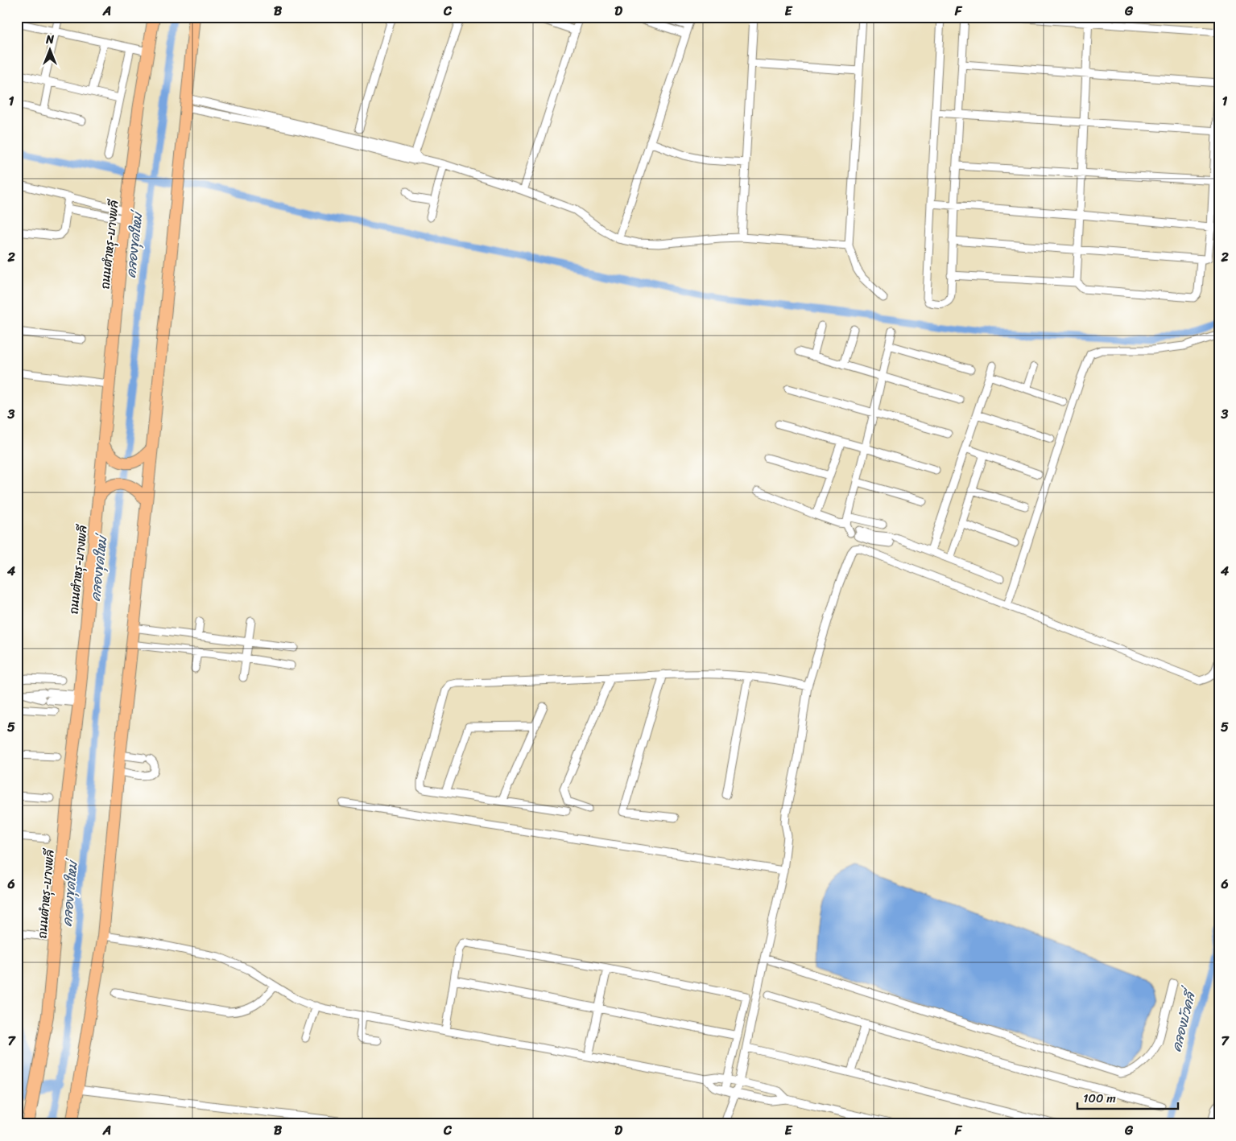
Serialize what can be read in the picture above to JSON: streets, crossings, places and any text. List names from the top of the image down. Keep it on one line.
{"streets":{"main road":["ถนนตำหรุ-บางพลี"]},"water":["คลองขุดใหม่","คลองบัวคลี่"],"scale_bar":"100 m","north":"top","grid":{"columns":["A","B","C","D","E","F","G"],"rows":["1","2","3","4","5","6","7"]}}
